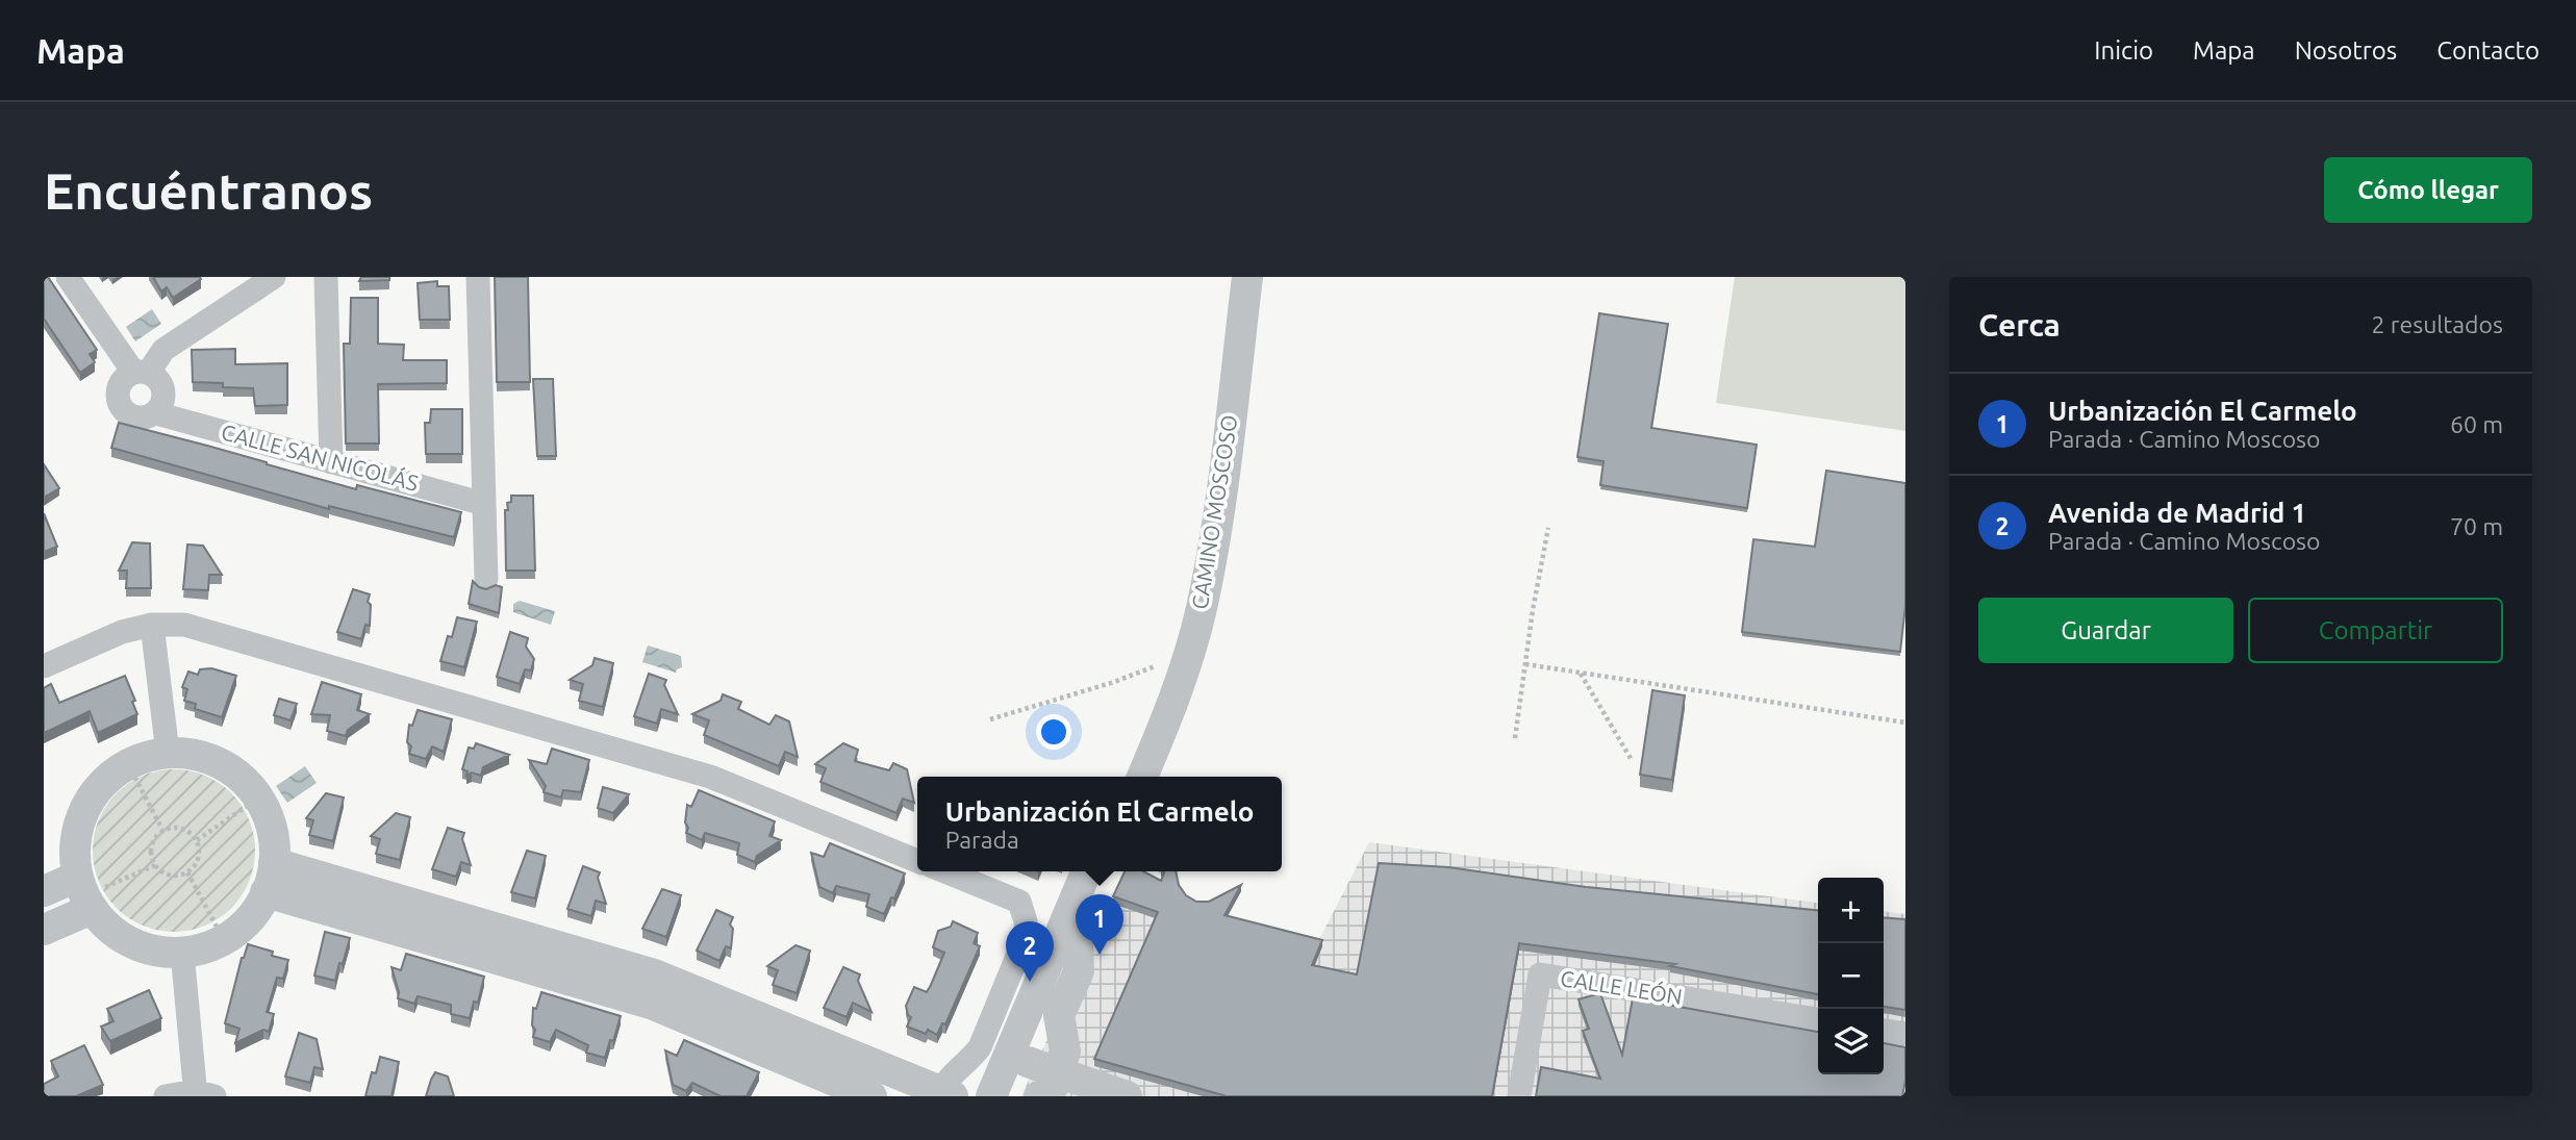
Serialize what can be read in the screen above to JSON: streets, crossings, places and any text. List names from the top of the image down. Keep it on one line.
{"streets":{"street":["CALLE SAN NICOLÁS","CAMINO MOSCOSO","CALLE LEÓN"]},"page":{"header":"Mapa","nav":["Inicio","Mapa","Nosotros","Contacto"],"buttons":["Cómo llegar",["Guardar","Compartir"]],"title":"Encuéntranos","heading":["Cerca","2 resultados"],"list":[{"mark":"1","name":"Urbanización El Carmelo","note":"Parada · Camino Moscoso","value":"60 m"},{"mark":"2","name":"Avenida de Madrid 1","note":"Parada · Camino Moscoso","value":"70 m"}],"popup":["Urbanización El Carmelo","Parada"],"map_buttons":["+","−"],"pins":["1","2"]}}
